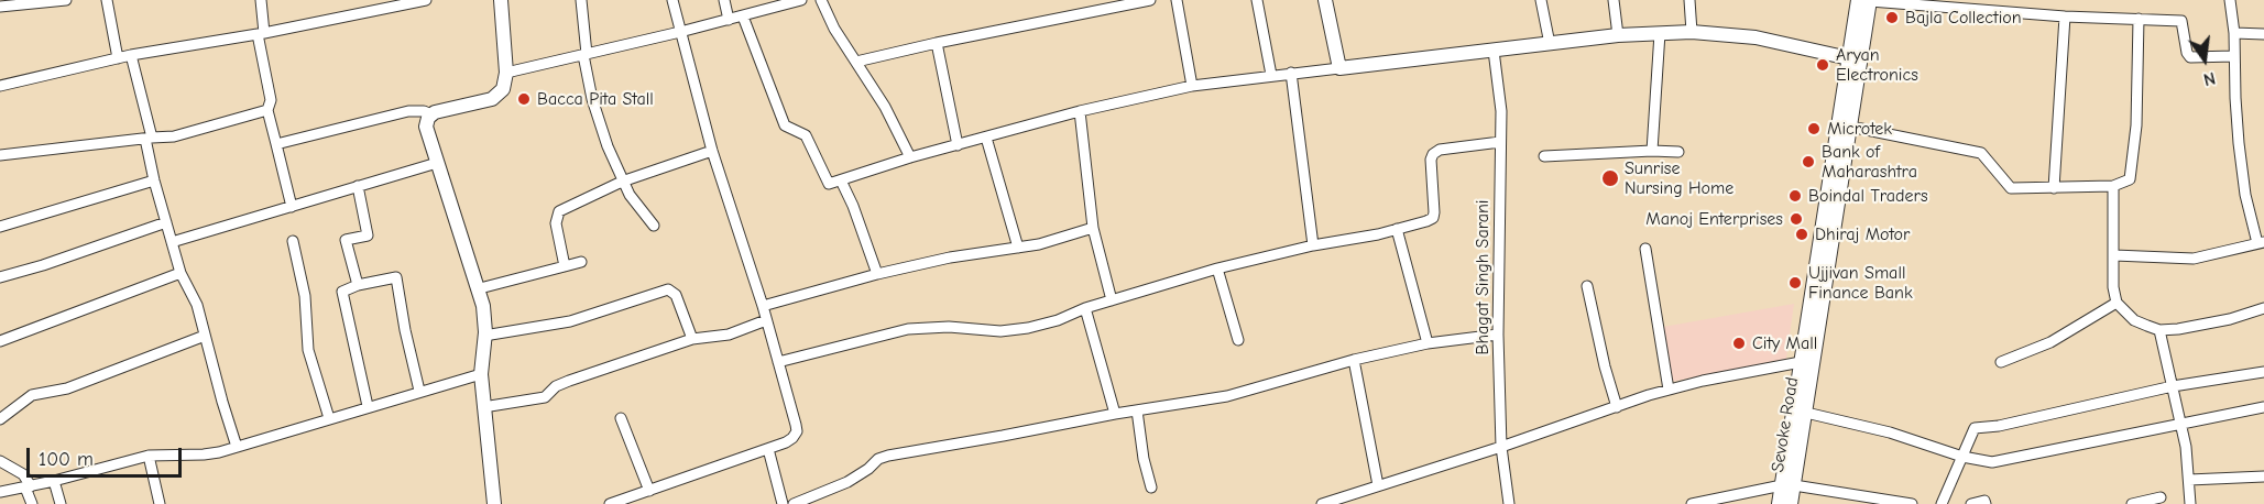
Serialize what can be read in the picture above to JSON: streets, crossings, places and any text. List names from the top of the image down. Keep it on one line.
{"streets":{"street":["Bhagat Singh Sarani","Sevoke Road"]},"places":["Bajla Collection","Aryan Electronics","Bacca Pita Stall","Microtek","Bank of Maharashtra","Sunrise Nursing Home","Boindal Traders","Manoj Enterprises","Dhiraj Motor","Ujjivan Small Finance Bank","City Mall"],"scale_bar":"100 m","north":"bottom"}
